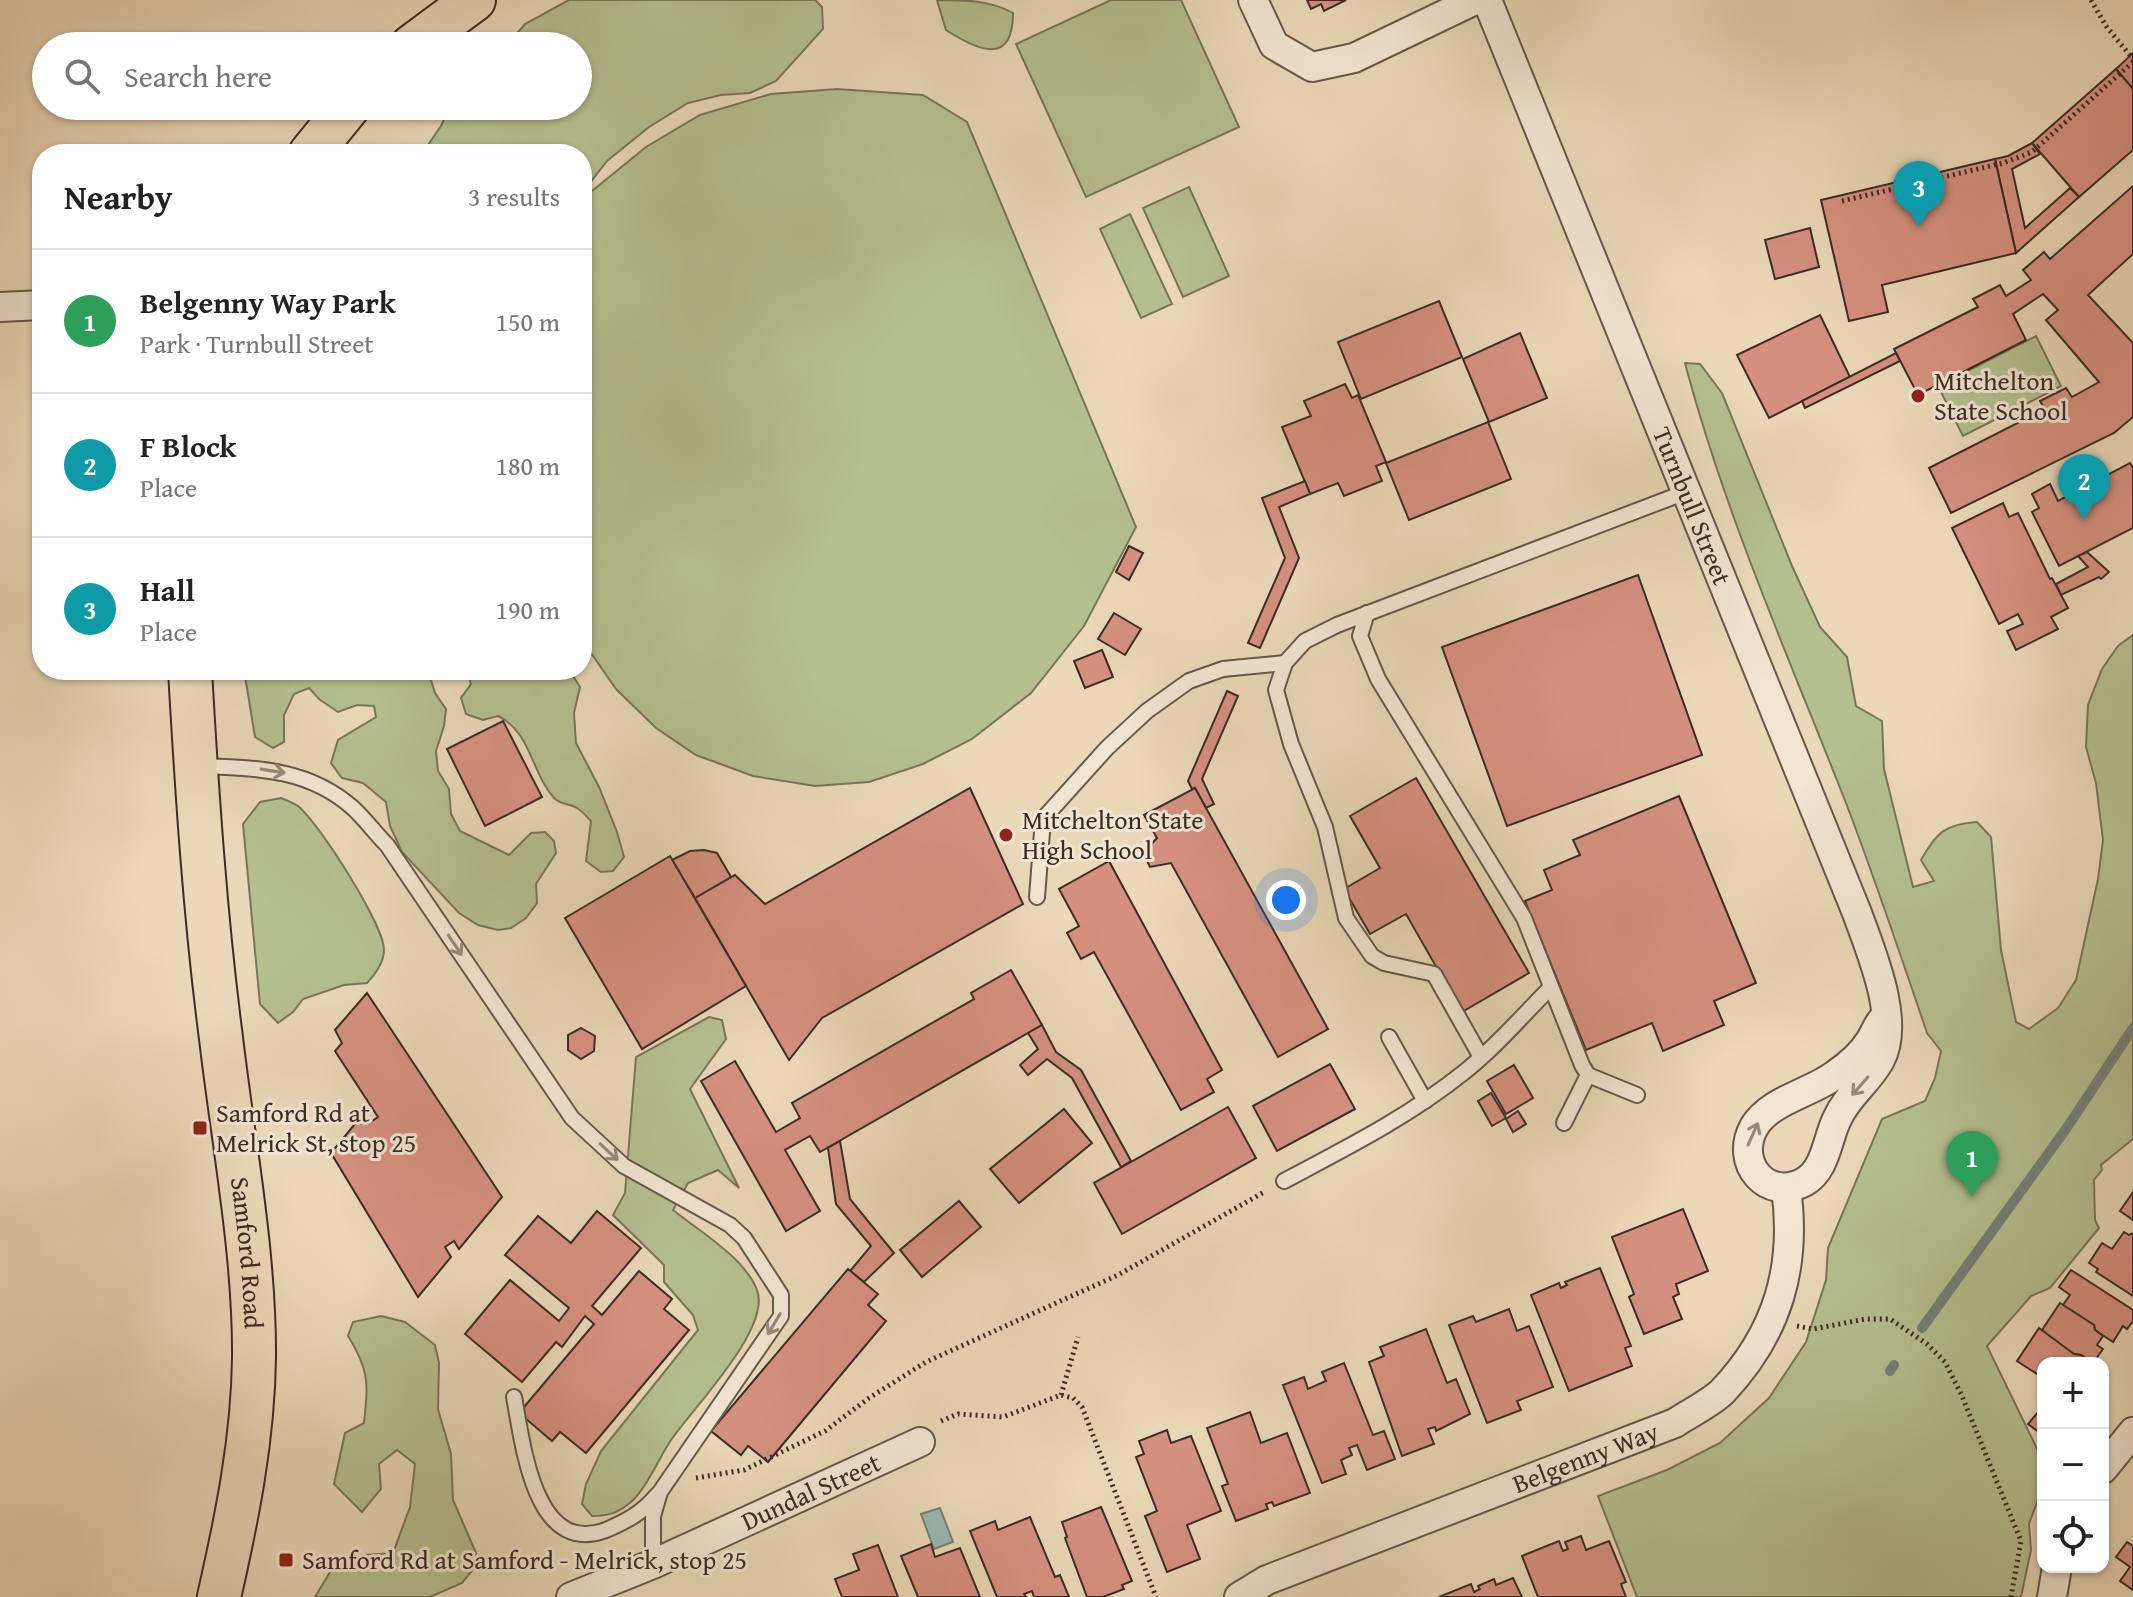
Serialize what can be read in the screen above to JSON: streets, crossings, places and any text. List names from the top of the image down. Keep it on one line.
{"streets":{"main road":["Samford Road"],"street":["Turnbull Street","Belgenny Way","Dundal Street"]},"crossings":[["Turnbull Street","Belgenny Way"]],"places":{"other":["Mitchelton State School","Mitchelton State High School"],"transit":["Samford Rd at Melrick St, stop 25","Samford Rd at Samford - Melrick, stop 25"]},"page":{"search":"Search here","heading":["Nearby","3 results"],"pins":["3","2","1"],"list":[{"mark":"1","name":"Belgenny Way Park","note":"Park · Turnbull Street","value":"150 m"},{"mark":"2","name":"F Block","note":"Place","value":"180 m"},{"mark":"3","name":"Hall","note":"Place","value":"190 m"}],"map_buttons":["+","−"]}}
